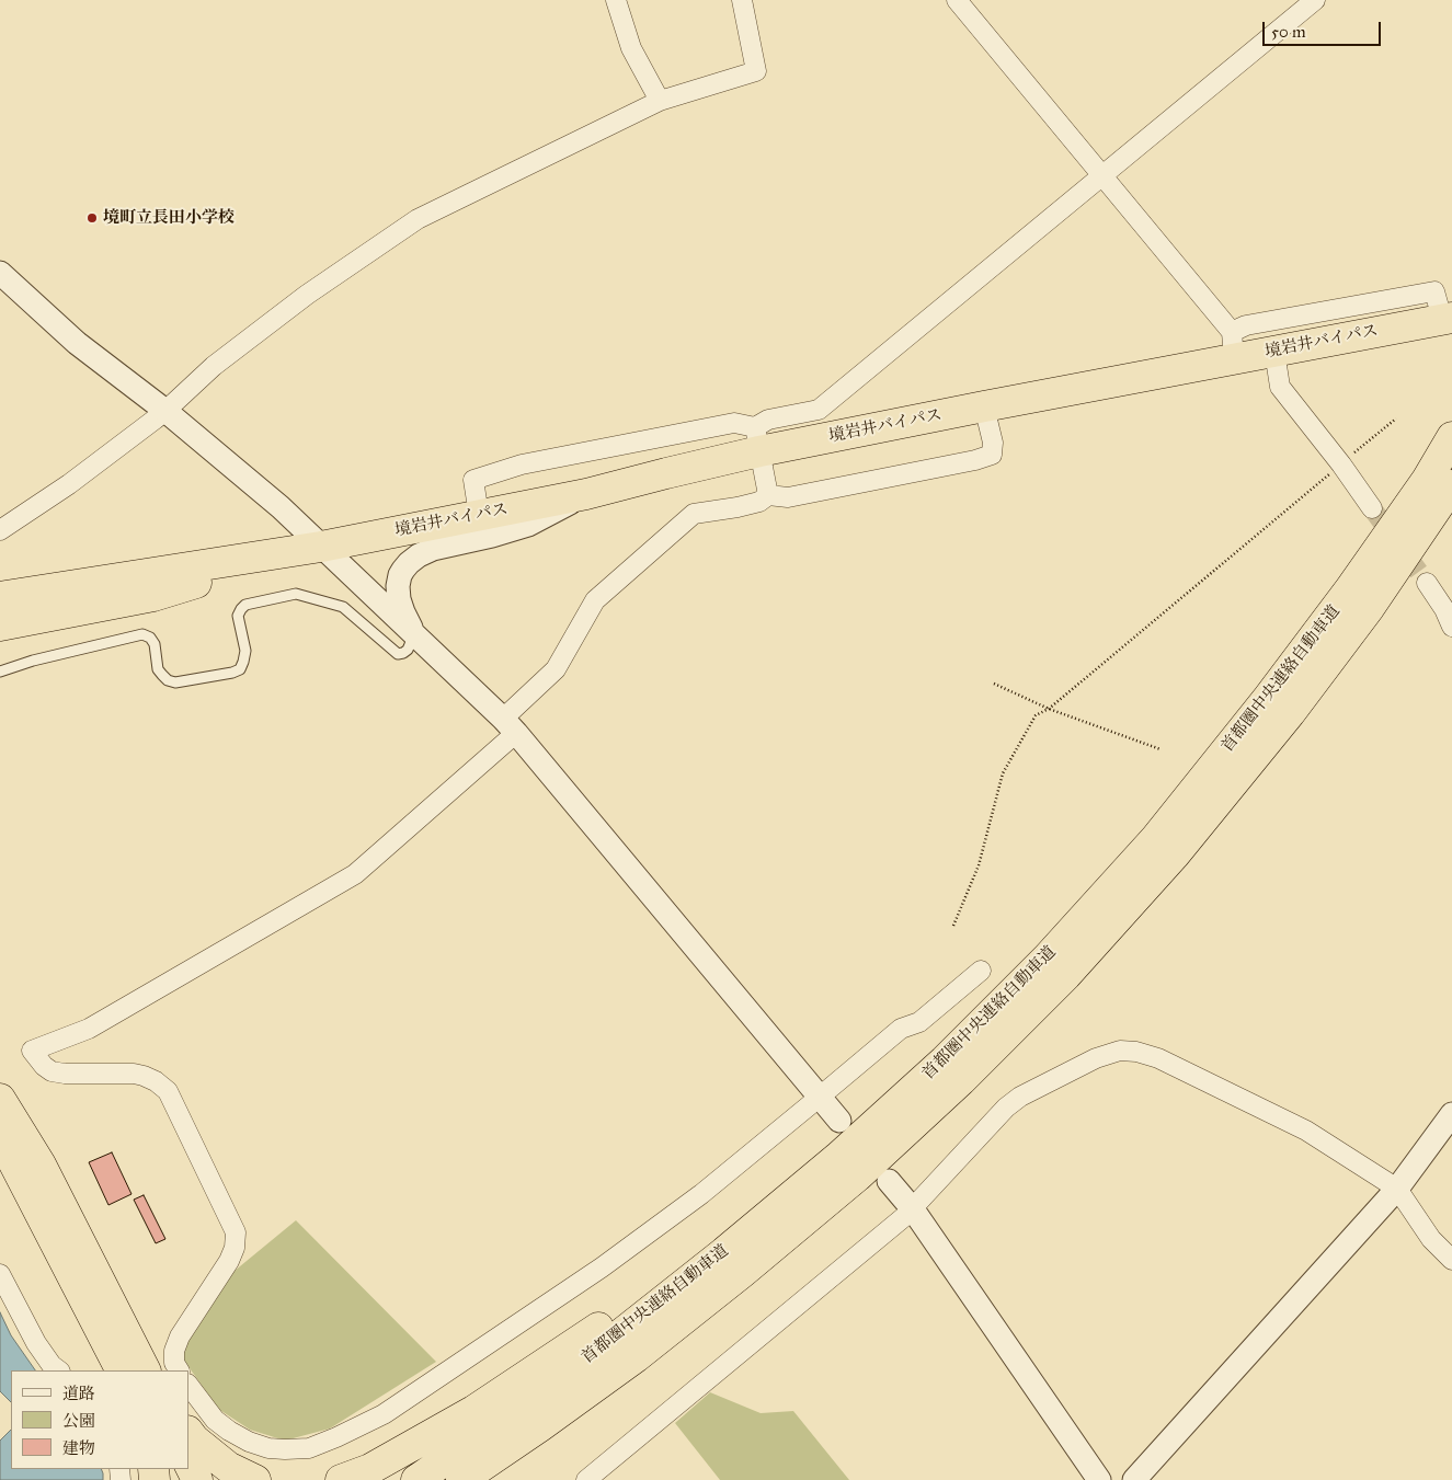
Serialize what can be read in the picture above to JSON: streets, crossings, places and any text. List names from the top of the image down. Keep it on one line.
{"streets":{"highway":["境岩井バイパス","首都圏中央連絡自動車道"]},"places":["境町立長田小学校"],"legend":["道路","公園","建物"],"scale_bar":"50 m"}
